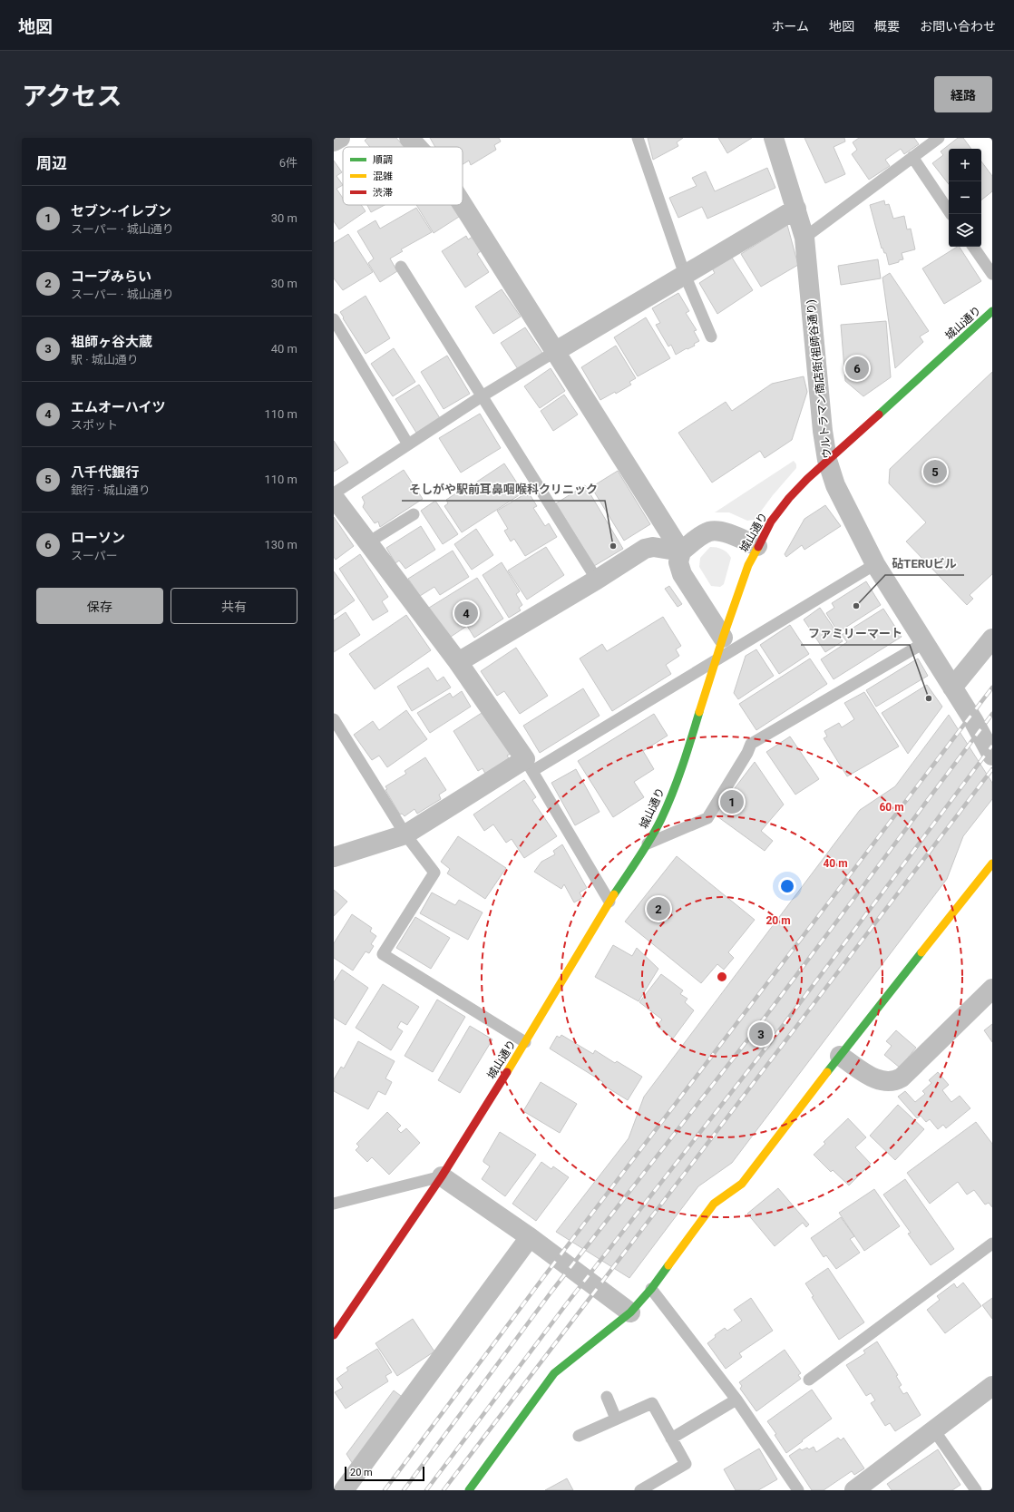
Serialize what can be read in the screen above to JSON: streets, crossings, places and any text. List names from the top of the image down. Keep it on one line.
{"streets":{"street":["城山通り","ウルトラマン商店街(祖師谷通り)"]},"crossings":[["城山通り","ウルトラマン商店街(祖師谷通り)"]],"places":["そしがや駅前耳鼻咽喉科クリニック","砧TERUビル","ファミリーマート"],"legend":["順調","混雑","渋滞"],"scale_bar":"20 m","page":{"header":"地図","nav":["ホーム","地図","概要","お問い合わせ"],"title":"アクセス","buttons":["経路",["保存","共有"]],"heading":["周辺","6件"],"map_buttons":["+","−"],"list":[{"mark":"1","name":"セブン-イレブン","note":"スーパー · 城山通り","value":"30 m"},{"mark":"2","name":"コープみらい","note":"スーパー · 城山通り","value":"30 m"},{"mark":"3","name":"祖師ヶ谷大蔵","note":"駅 · 城山通り","value":"40 m"},{"mark":"4","name":"エムオーハイツ","note":"スポット","value":"110 m"},{"mark":"5","name":"八千代銀行","note":"銀行 · 城山通り","value":"110 m"},{"mark":"6","name":"ローソン","note":"スーパー","value":"130 m"}],"pins":["6","5","4","1","2","3"],"scale":"20 m"},"rings":["60 m","40 m","20 m"]}
